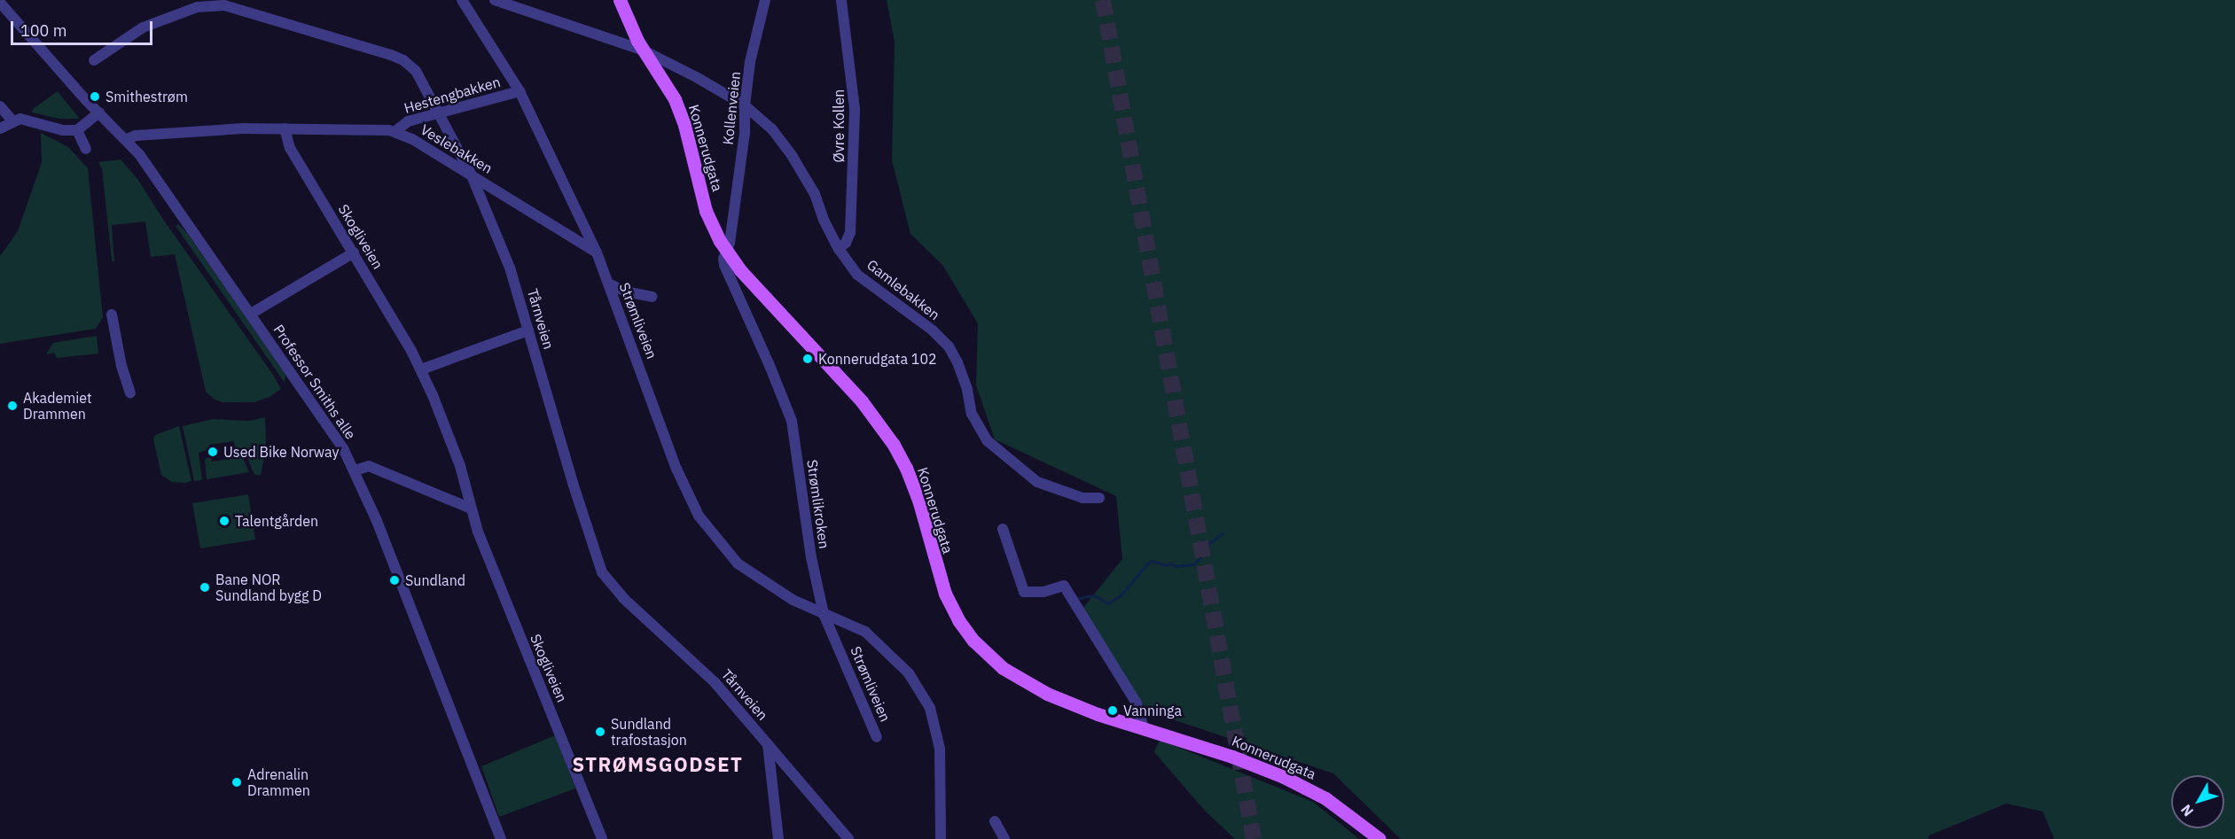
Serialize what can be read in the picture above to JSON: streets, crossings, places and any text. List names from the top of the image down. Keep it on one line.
{"streets":{"main road":["Konnerudgata"],"street":["Hestengbakken","Kollenveien","Øvre Kollen","Veslebakken","Skogliveien","Gamlebakken","Tårnveien","Strømliveien","Professor Smiths alle","Strømlikroken"]},"crossings":[["Hestengbakken","Veslebakken"],["Hestengbakken","Tårnveien"],["Hestengbakken","Strømliveien"],["Kollenveien","Konnerudgata"],["Kollenveien","Gamlebakken"],["Øvre Kollen","Gamlebakken"],["Konnerudgata","Gamlebakken"],["Konnerudgata","Strømlikroken"],["Veslebakken","Skogliveien"],["Veslebakken","Tårnveien"],["Veslebakken","Strømliveien"],["Strømliveien","Strømlikroken"]],"districts":["STRØMSGODSET"],"places":["Smithestrøm","Konnerudgata 102","Akademiet Drammen","Used Bike Norway","Talentgården","Sundland","Bane NOR Sundland bygg D","Vanninga","Sundland trafostasjon","Adrenalin Drammen"],"scale_bar":"100 m","north":"bottom left"}
